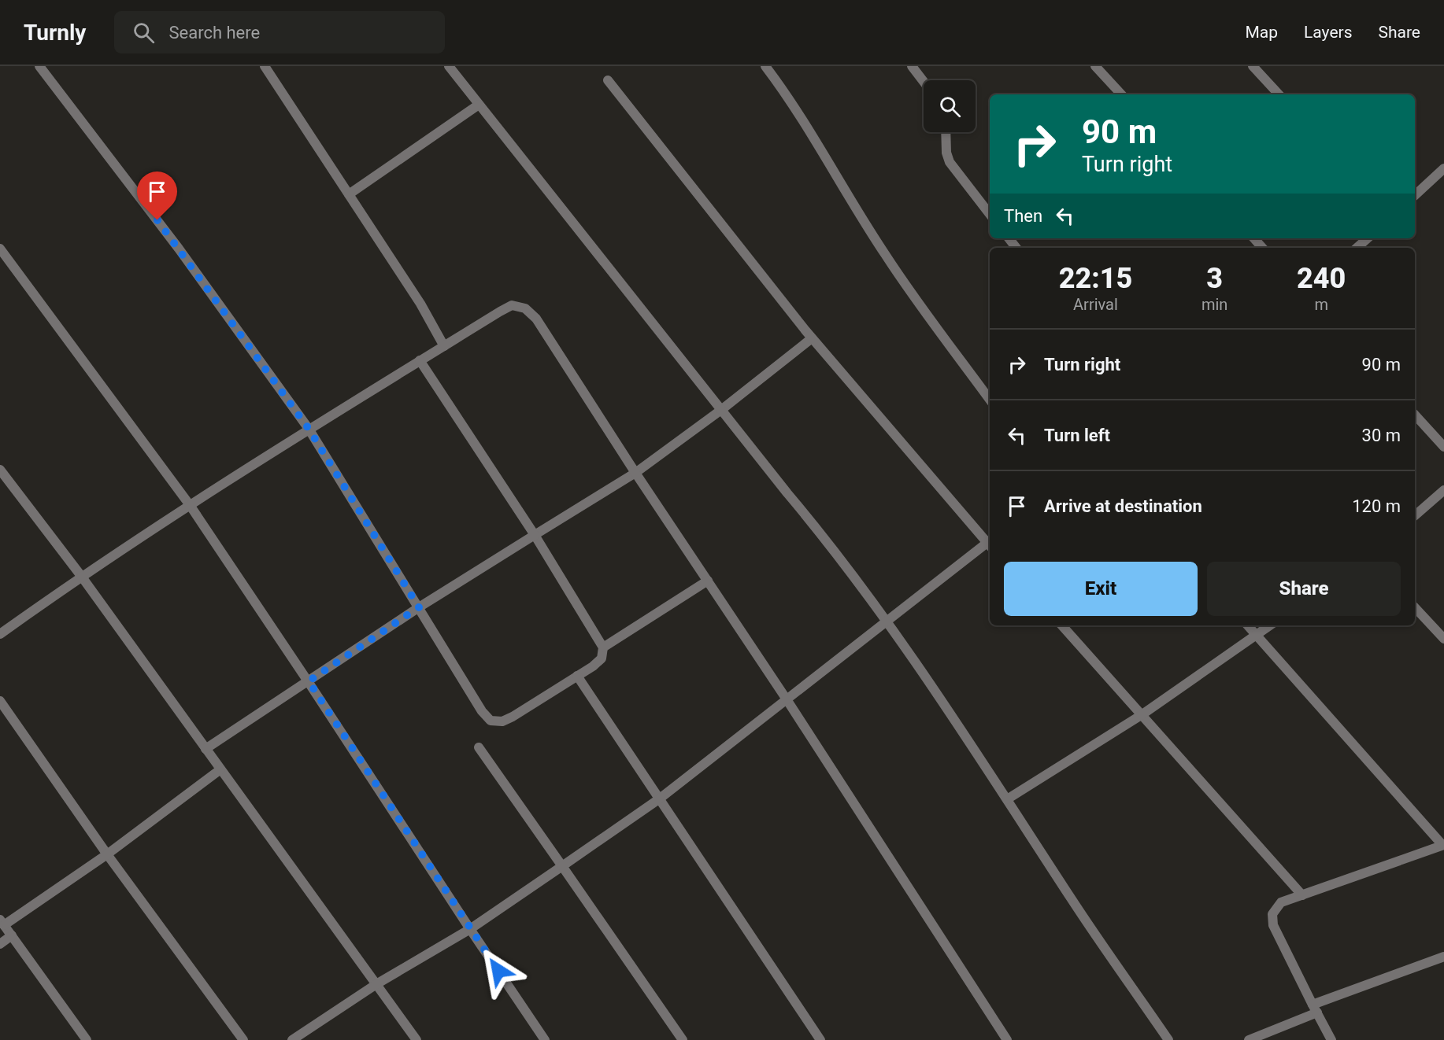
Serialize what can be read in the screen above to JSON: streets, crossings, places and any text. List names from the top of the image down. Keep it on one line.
{"page":{"header":"Turnly","search":"Search here","nav":["Map","Layers","Share"],"turn":["90 m","Turn right"],"then":"Then","eta":["22:15","Arrival","3","min","240","m"],"list":[{"name":"Turn right","value":"90 m"},{"name":"Turn left","value":"30 m"},{"name":"Arrive at destination","value":"120 m"}],"buttons":["Exit","Share"]}}
